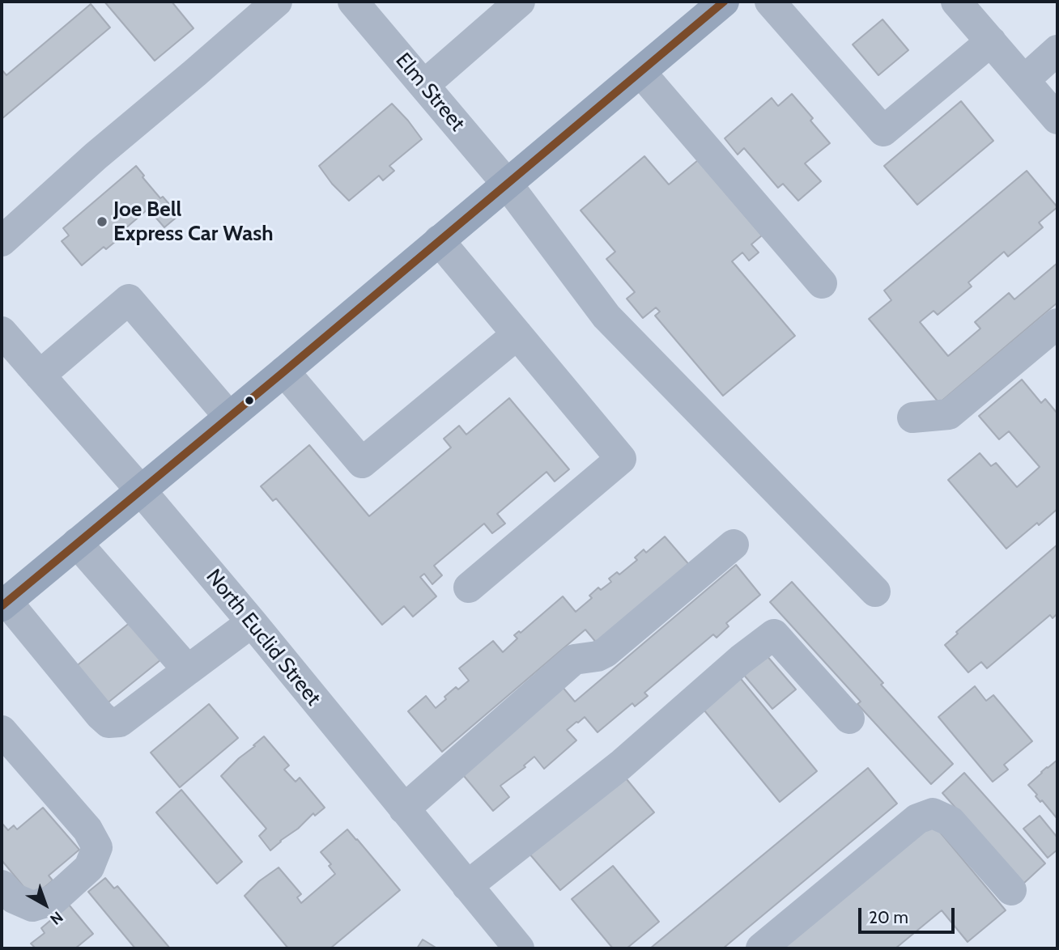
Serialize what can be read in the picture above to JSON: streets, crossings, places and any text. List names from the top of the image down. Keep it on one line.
{"streets":{"street":["Elm Street","North Euclid Street"]},"places":["Joe Bell Express Car Wash"],"scale_bar":"20 m","north":"bottom right"}
